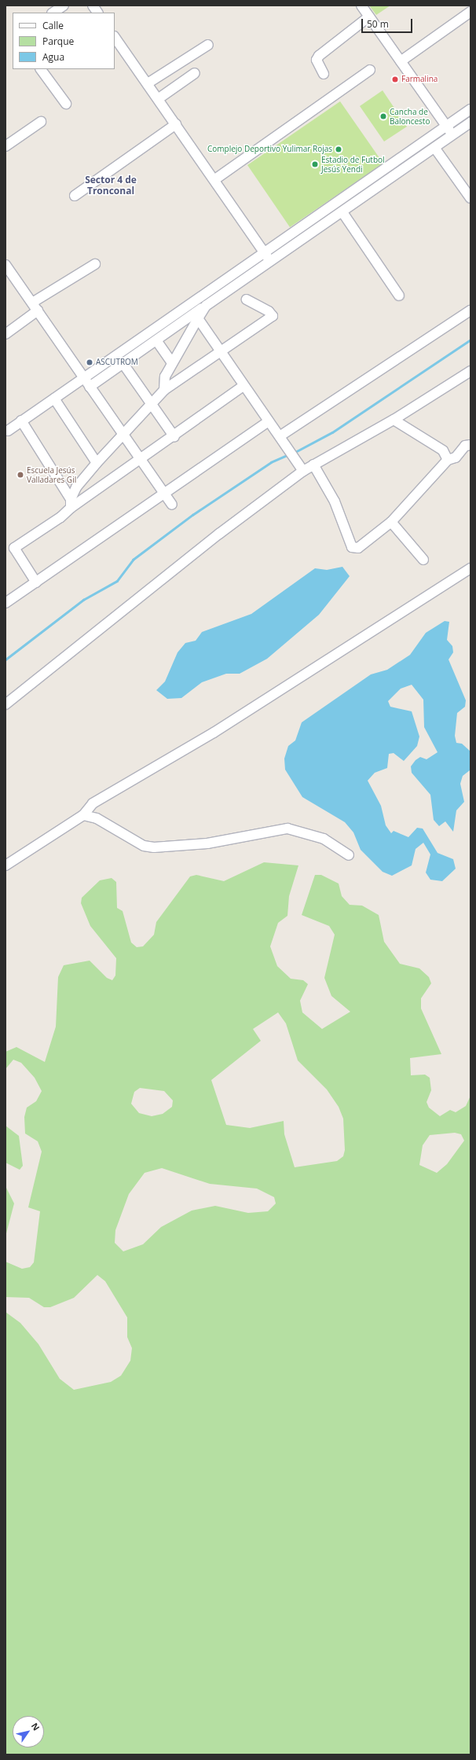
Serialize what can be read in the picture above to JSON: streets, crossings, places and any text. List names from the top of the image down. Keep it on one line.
{"districts":["Sector 4 de Tronconal"],"places":["Farmalina","Cancha de Baloncesto","Complejo Deportivo Yulimar Rojas","Estadio de Futbol Jesús Yendi","ASCUTROM","Escuela Jesús Valladares Gil"],"legend":["Calle","Parque","Agua"],"scale_bar":"50 m","north":"top right"}
